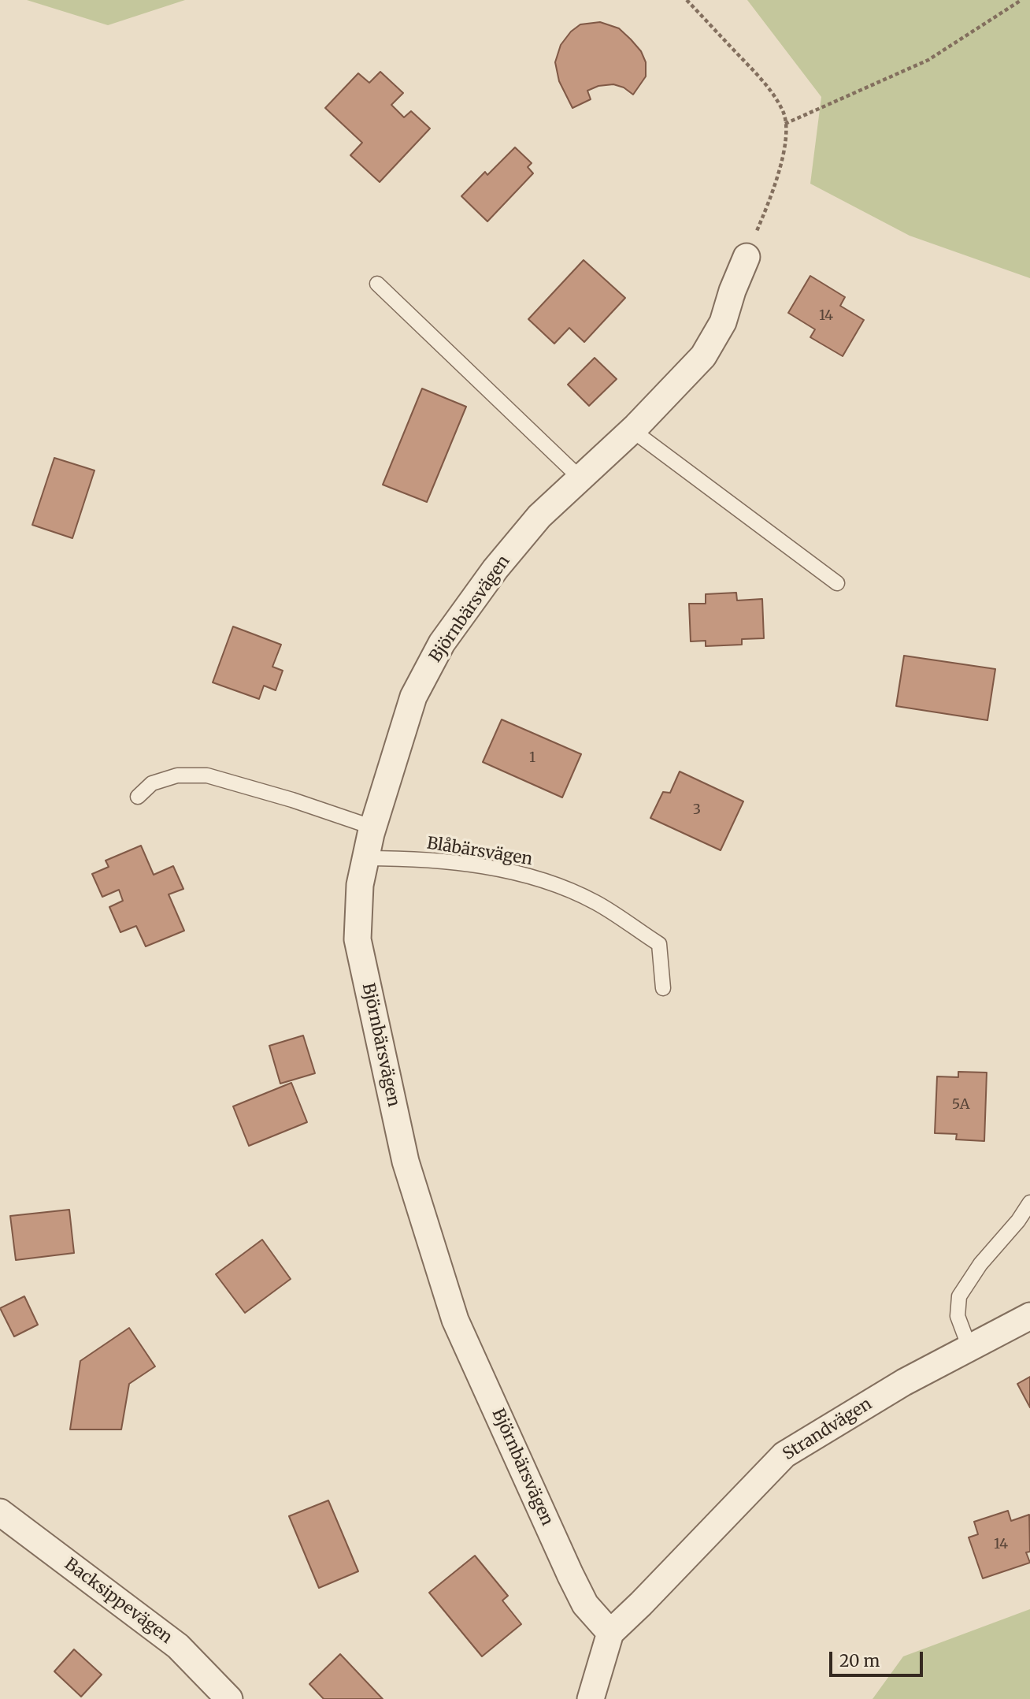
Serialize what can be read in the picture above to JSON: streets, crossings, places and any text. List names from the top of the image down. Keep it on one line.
{"streets":{"street":["Björnbärsvägen","Strandvägen","Backsippevägen"],"lane":["Blåbärsvägen"]},"crossings":[["Björnbärsvägen","Blåbärsvägen"],["Björnbärsvägen","Strandvägen"]],"house_numbers":["14","1","3","5A","14"],"scale_bar":"20 m"}
